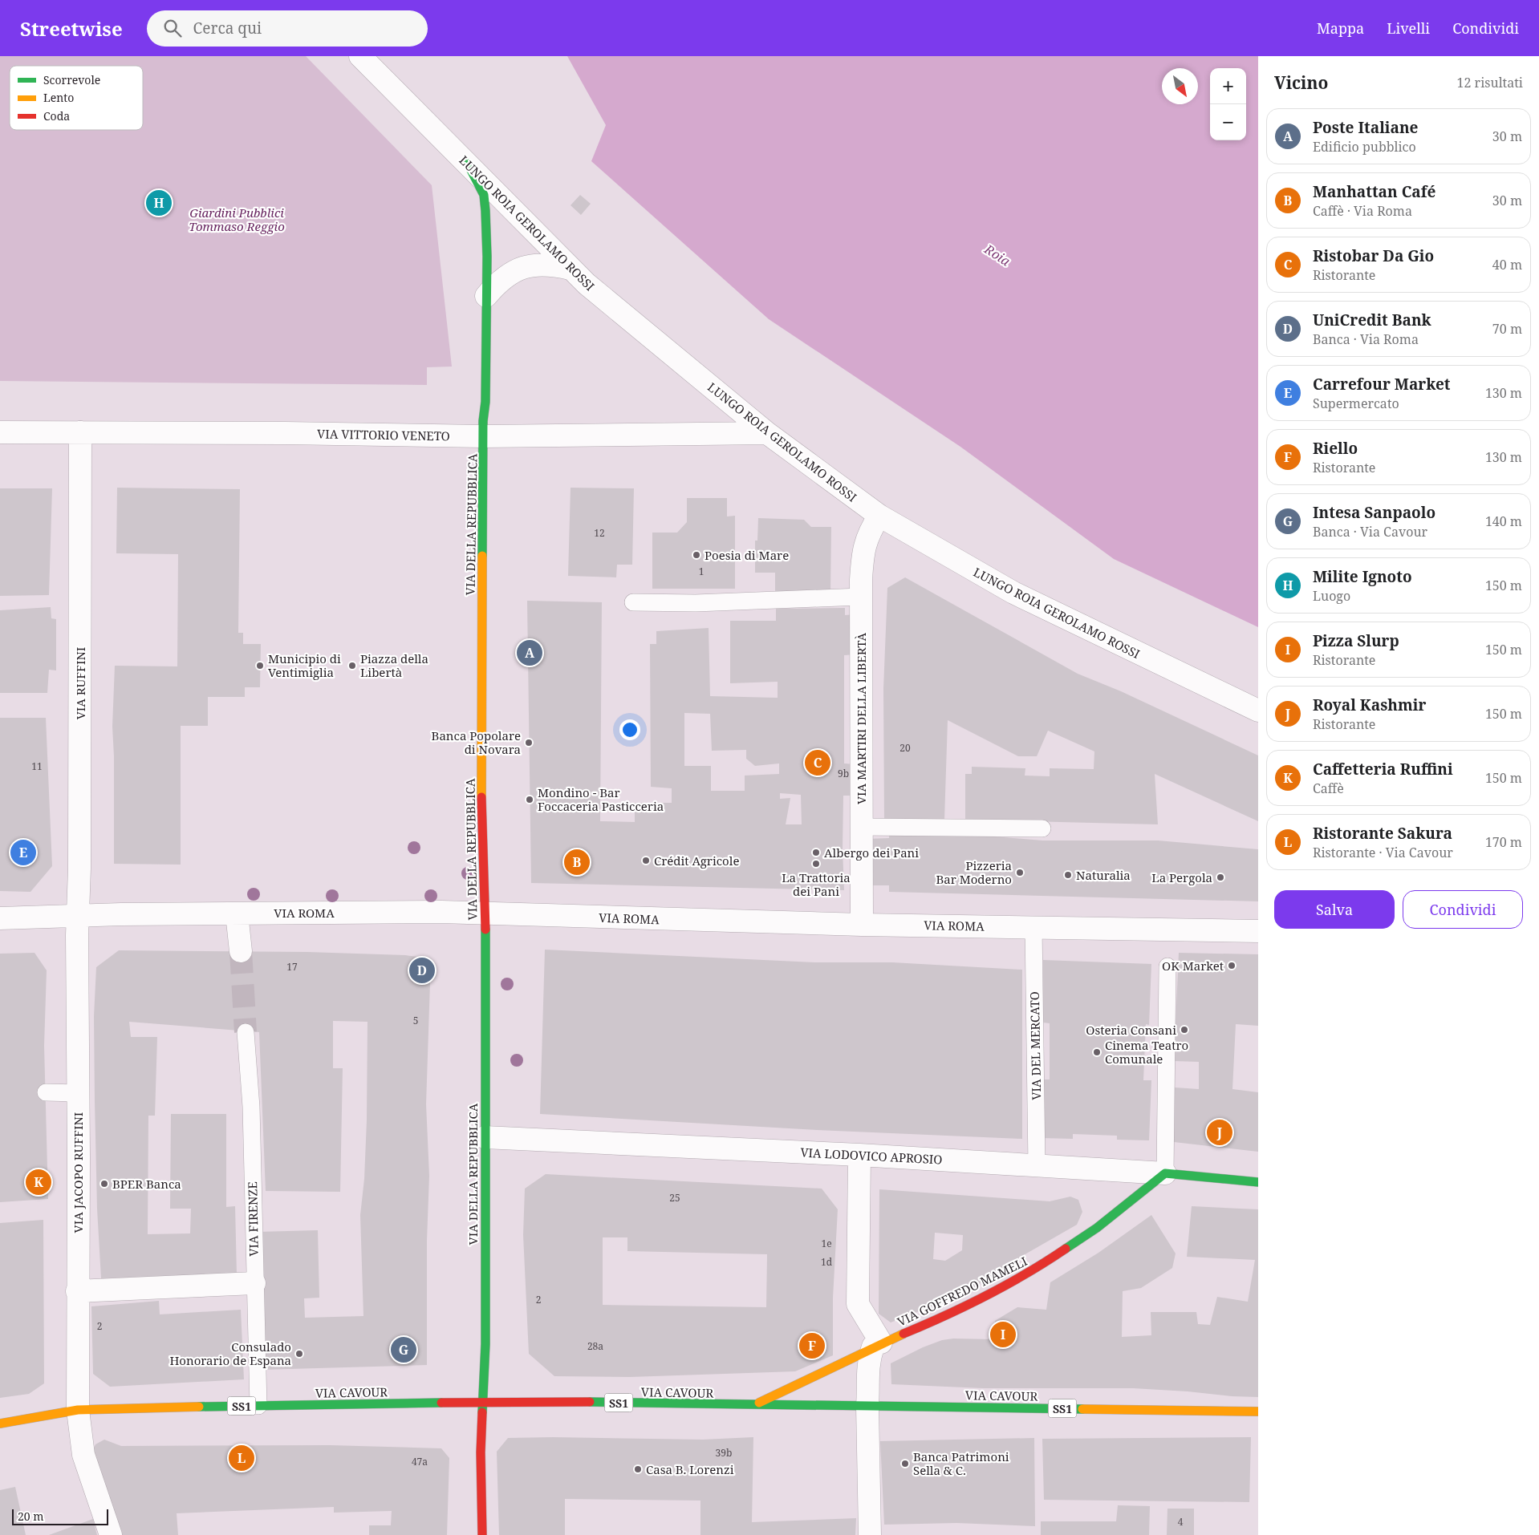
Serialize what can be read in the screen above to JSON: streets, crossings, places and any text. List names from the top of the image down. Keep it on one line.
{"streets":{"main road":["VIA DELLA REPUBBLICA","VIA LODOVICO APROSIO","VIA GOFFREDO MAMELI","VIA CAVOUR","SS1"],"street":["LUNGO ROIA GEROLAMO ROSSI","VIA VITTORIO VENETO","VIA RUFFINI","VIA MARTIRI DELLA LIBERTÀ","VIA ROMA","VIA JACOPO RUFFINI"],"lane":["VIA DEL MERCATO","VIA FIRENZE"]},"crossings":[["LUNGO ROIA GEROLAMO ROSSI","VIA VITTORIO VENETO"],["LUNGO ROIA GEROLAMO ROSSI","VIA DELLA REPUBBLICA"],["LUNGO ROIA GEROLAMO ROSSI","VIA MARTIRI DELLA LIBERTÀ"],["VIA VITTORIO VENETO","VIA DELLA REPUBBLICA"],["VIA VITTORIO VENETO","VIA RUFFINI"],["VIA DELLA REPUBBLICA","VIA ROMA"],["VIA DELLA REPUBBLICA","VIA LODOVICO APROSIO"],["VIA DELLA REPUBBLICA","VIA CAVOUR"],["VIA RUFFINI","VIA ROMA"],["VIA RUFFINI","VIA JACOPO RUFFINI"],["VIA MARTIRI DELLA LIBERTÀ","VIA ROMA"],["VIA ROMA","VIA DEL MERCATO"],["VIA ROMA","VIA JACOPO RUFFINI"],["VIA DEL MERCATO","VIA LODOVICO APROSIO"],["VIA LODOVICO APROSIO","VIA GOFFREDO MAMELI"],["VIA JACOPO RUFFINI","VIA CAVOUR"],["VIA FIRENZE","VIA CAVOUR"],["VIA GOFFREDO MAMELI","VIA CAVOUR"]],"water":["Roia"],"parks":["Giardini Pubblici Tommaso Reggio"],"places":["Poesia di Mare","Municipio di Ventimiglia","Piazza della Libertà","Banca Popolare di Novara","Mondino - Bar Foccaceria Pasticceria","Albergo dei Pani","Crédit Agricole","La Trattoria dei Pani","Pizzeria Bar Moderno","Naturalia","La Pergola","OK Market","Osteria Consani","Cinema Teatro Comunale","BPER Banca","Consulado Honorario de Espana","Banca Patrimoni Sella & C.","Casa B. Lorenzi"],"house_numbers":["12","1","20","11","9b","17","5","25","1e","1d","2","2","28a","39b","47a","4"],"legend":["Scorrevole","Lento","Coda"],"scale_bar":"20 m","north":"bottom right","page":{"header":"Streetwise","search":"Cerca qui","nav":["Mappa","Livelli","Condividi"],"heading":["Vicino","12 risultati"],"map_buttons":["+","−"],"list":[{"mark":"A","name":"Poste Italiane","note":"Edificio pubblico","value":"30 m"},{"mark":"B","name":"Manhattan Café","note":"Caffè · Via Roma","value":"30 m"},{"mark":"C","name":"Ristobar Da Gio","note":"Ristorante","value":"40 m"},{"mark":"D","name":"UniCredit Bank","note":"Banca · Via Roma","value":"70 m"},{"mark":"E","name":"Carrefour Market","note":"Supermercato","value":"130 m"},{"mark":"F","name":"Riello","note":"Ristorante","value":"130 m"},{"mark":"G","name":"Intesa Sanpaolo","note":"Banca · Via Cavour","value":"140 m"},{"mark":"H","name":"Milite Ignoto","note":"Luogo","value":"150 m"},{"mark":"I","name":"Pizza Slurp","note":"Ristorante","value":"150 m"},{"mark":"J","name":"Royal Kashmir","note":"Ristorante","value":"150 m"},{"mark":"K","name":"Caffetteria Ruffini","note":"Caffè","value":"150 m"},{"mark":"L","name":"Ristorante Sakura","note":"Ristorante · Via Cavour","value":"170 m"}],"pins":["H","A","C","E","B","D","J","K","I","F","G","L"],"buttons":["Salva","Condividi"],"scale":"20 m"}}
